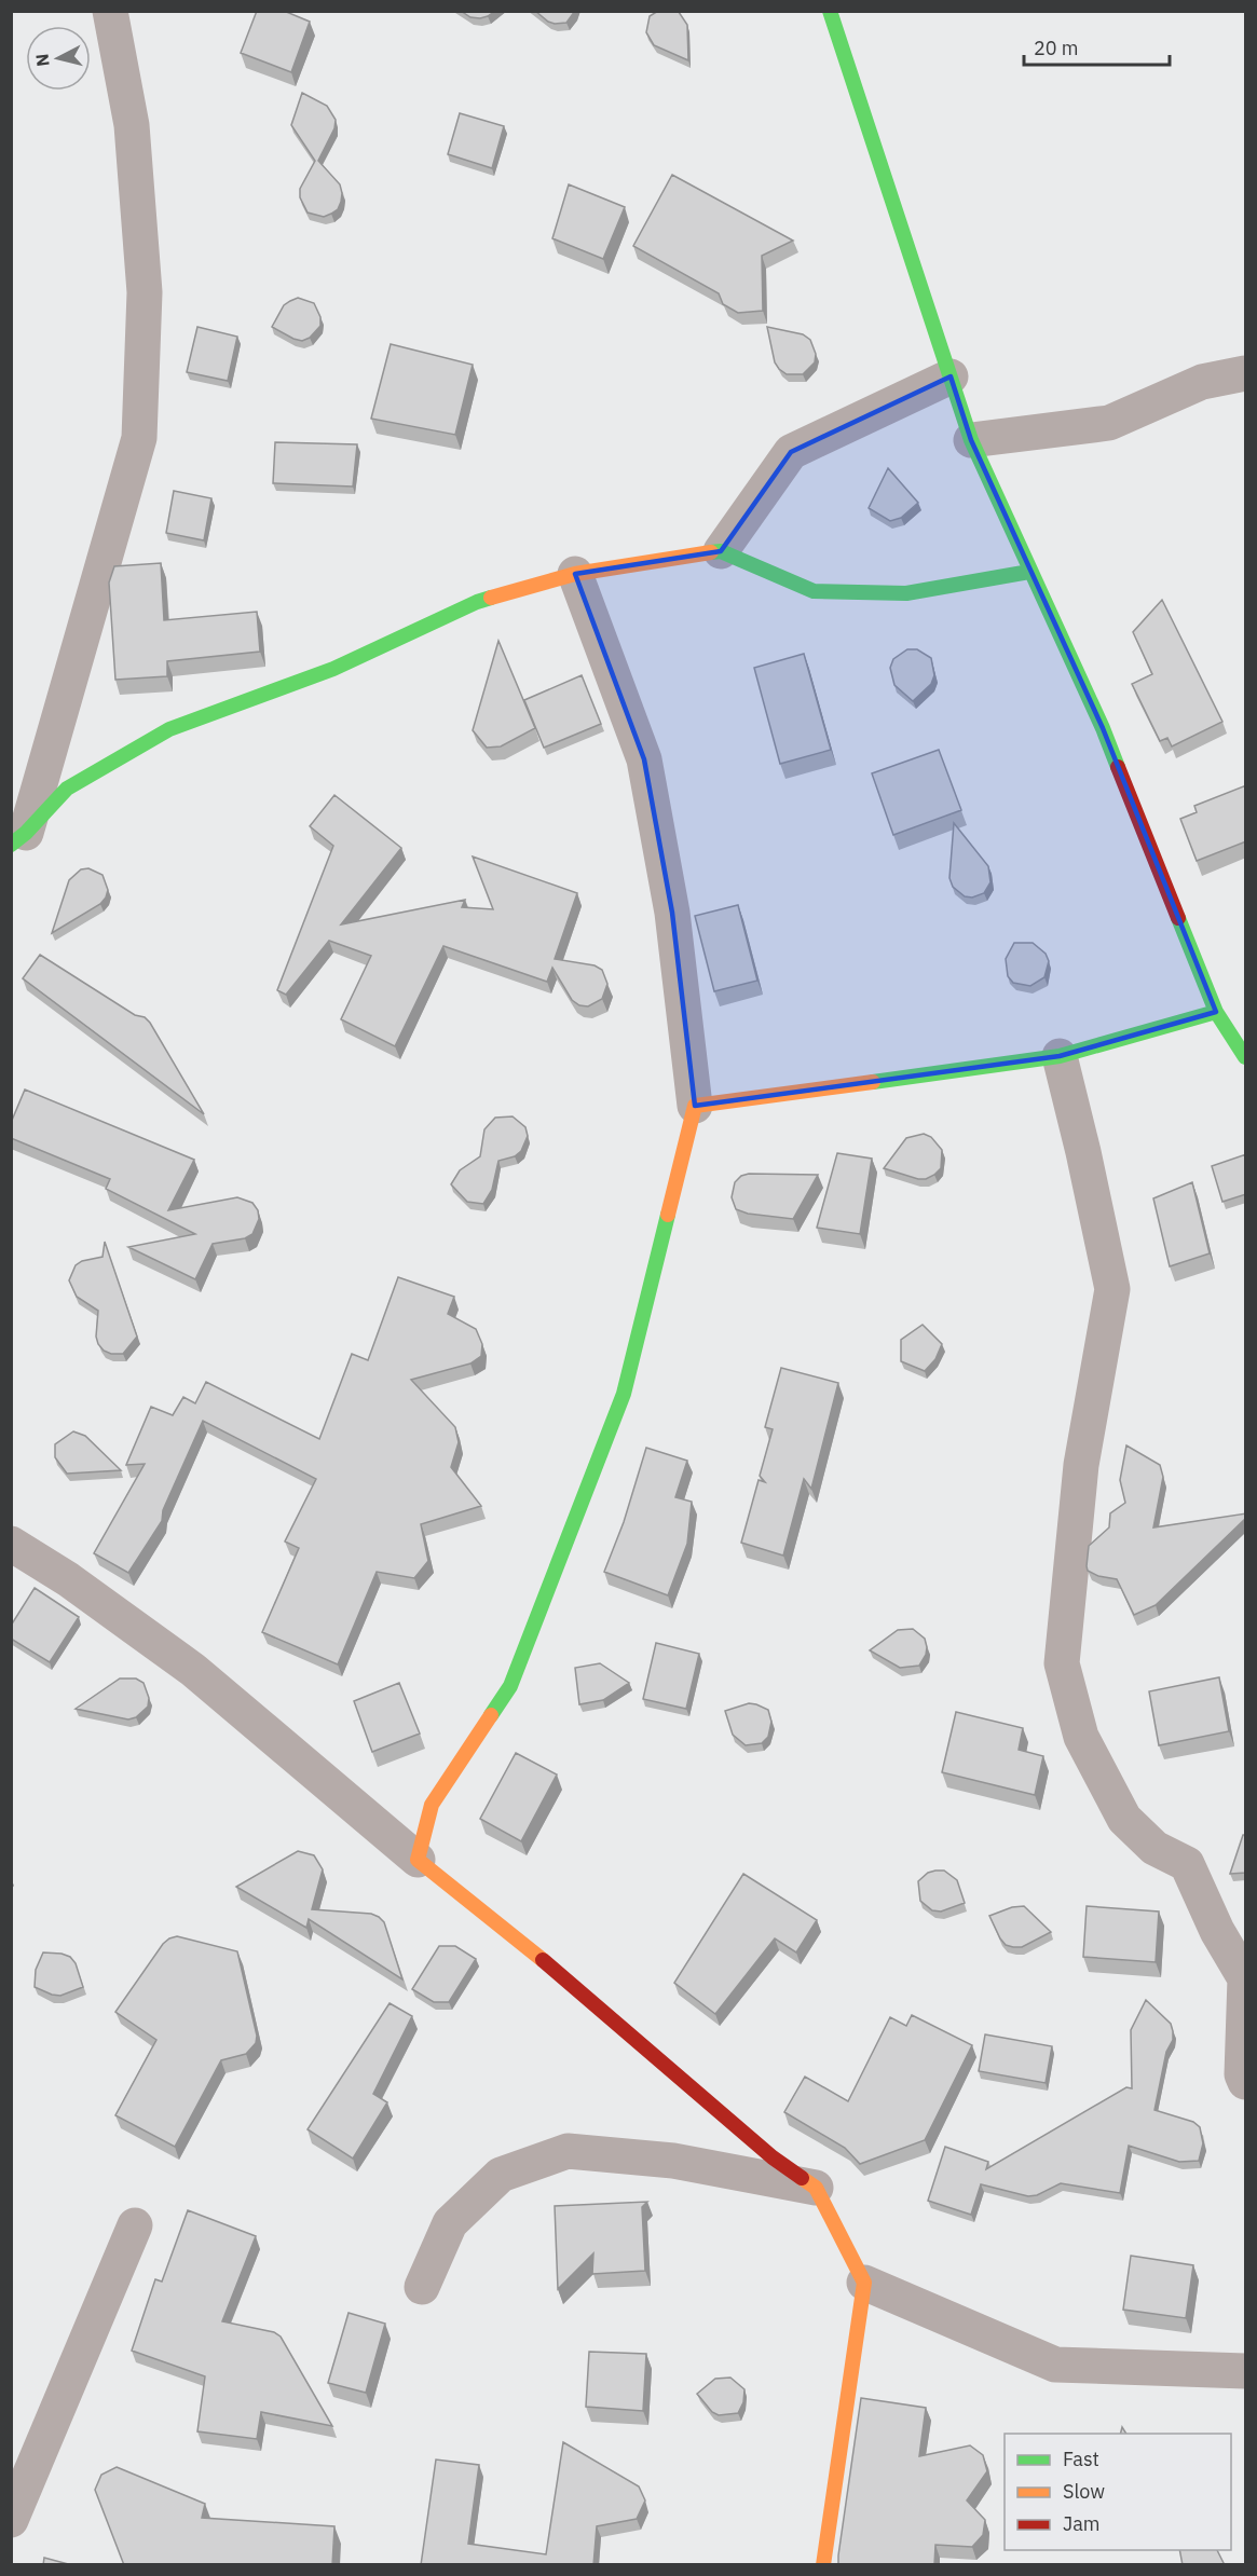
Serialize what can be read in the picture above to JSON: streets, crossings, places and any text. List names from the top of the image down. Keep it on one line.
{"legend":["Fast","Slow","Jam"],"scale_bar":"20 m","north":"left"}
